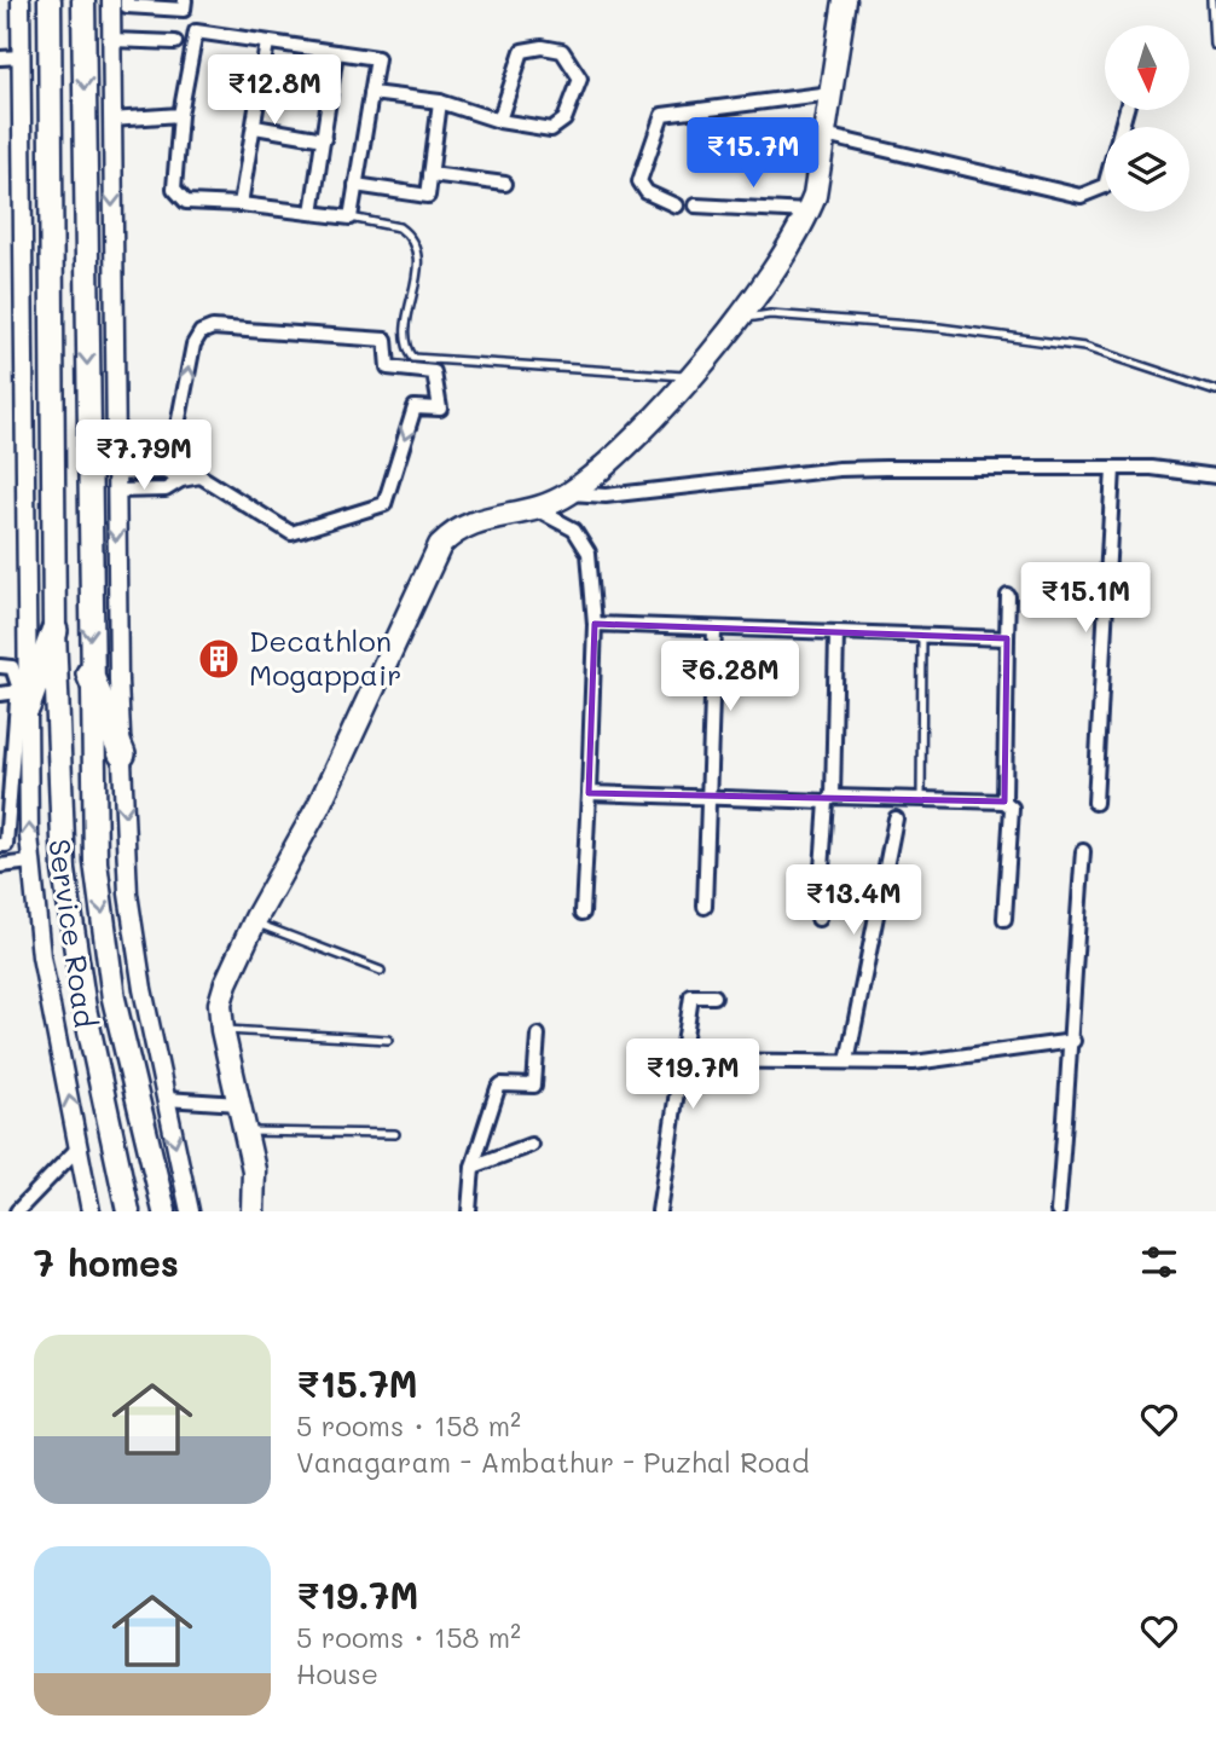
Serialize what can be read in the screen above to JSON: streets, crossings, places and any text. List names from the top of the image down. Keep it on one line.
{"streets":{"street":["Service Road"]},"places":{"building":["Decathlon Mogappair"]},"north":"bottom","page":{"price":["₹12.8M","₹15.7M","₹7.79M","₹15.1M","₹6.28M","₹13.4M","₹19.7M"],"heading":"7 homes","list":[{"name":"₹15.7M","note":"5 rooms · 158 m² · Vanagaram - Ambathur - Puzhal Road"},{"name":"₹19.7M","note":"5 rooms · 158 m² · House"}]}}
